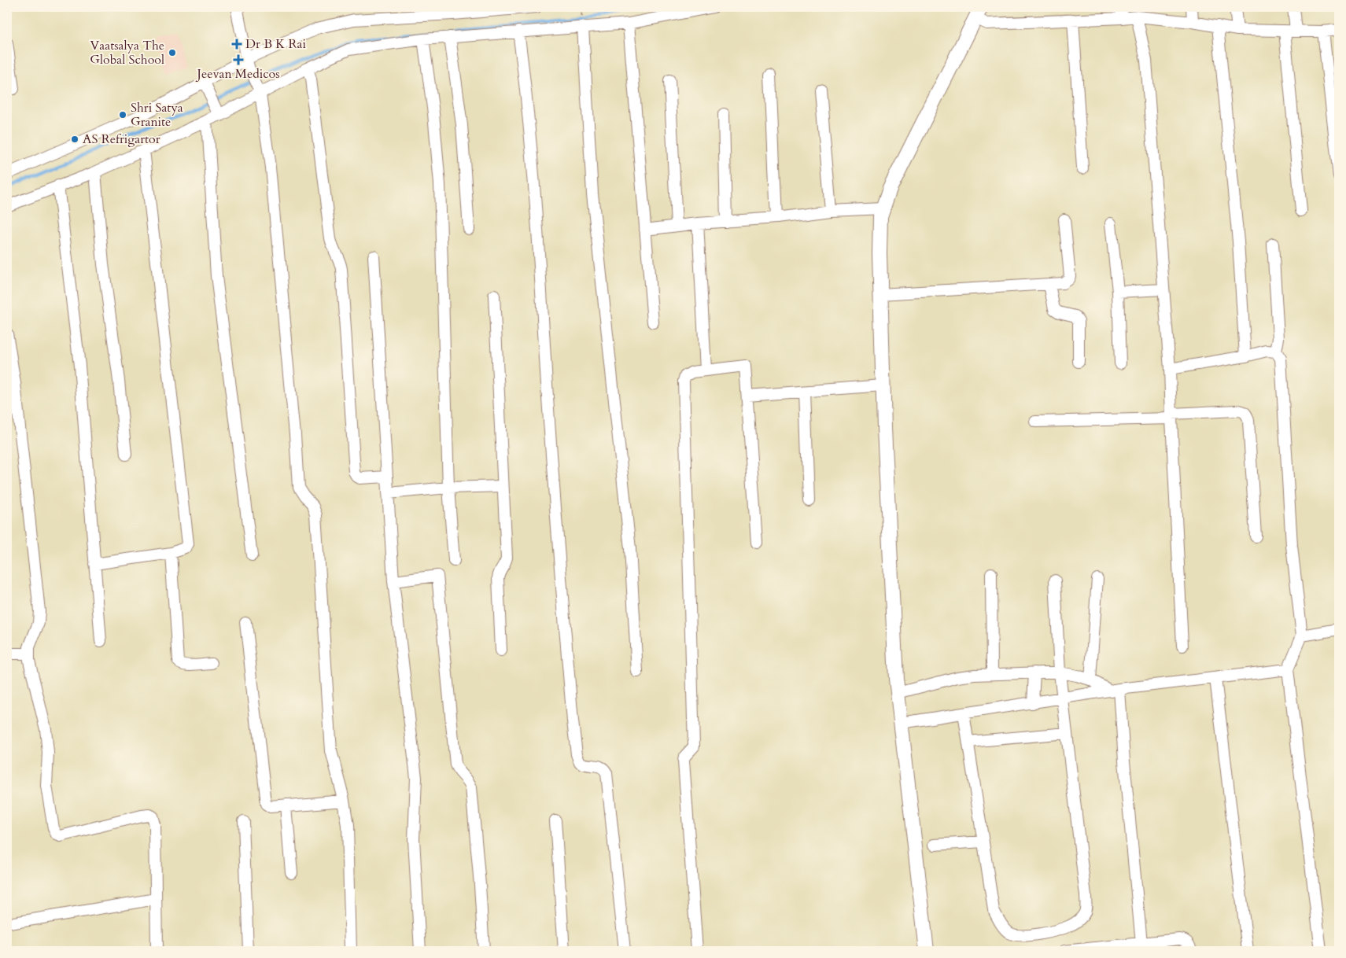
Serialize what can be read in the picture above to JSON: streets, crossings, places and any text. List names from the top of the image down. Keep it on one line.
{"places":{"health":["Dr B K Rai","Jeevan Medicos"],"other":["Vaatsalya The Global School","Shri Satya Granite","AS Refrigartor"]}}
